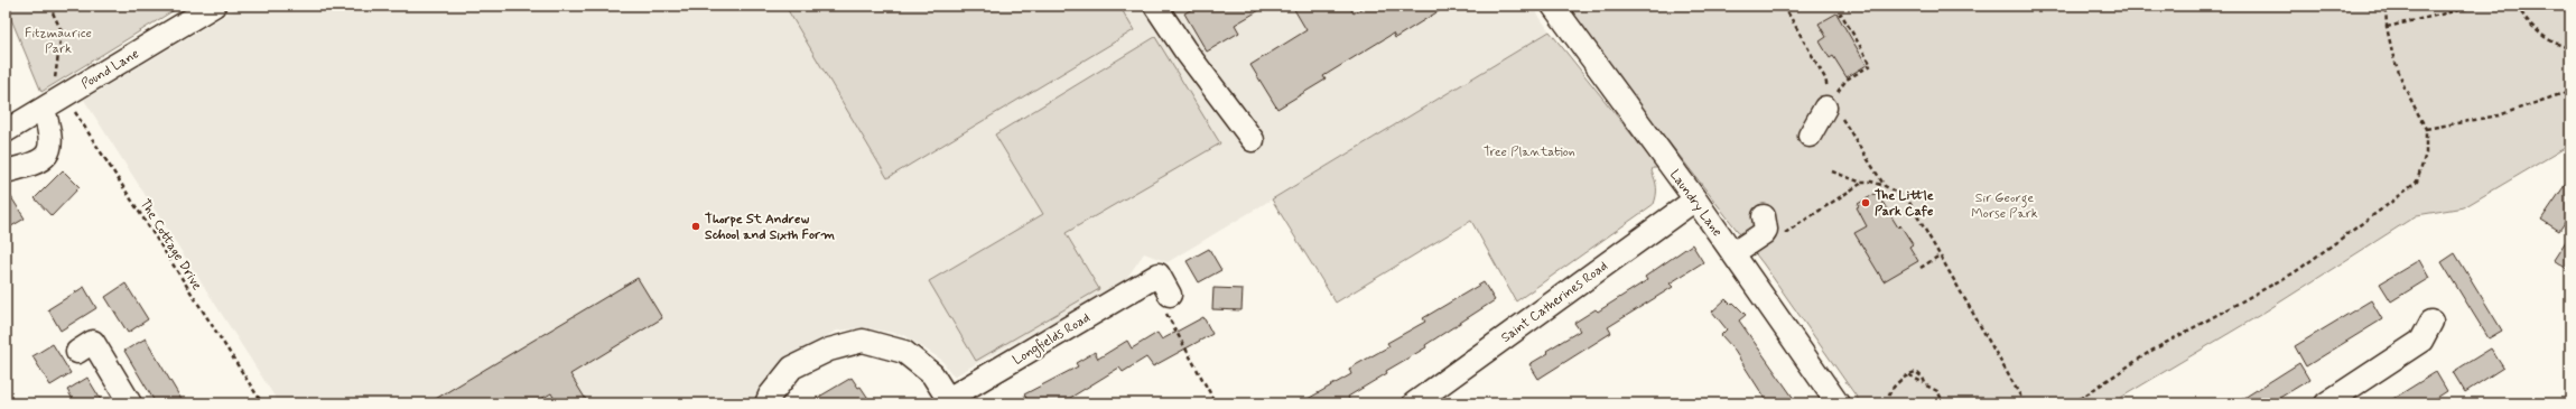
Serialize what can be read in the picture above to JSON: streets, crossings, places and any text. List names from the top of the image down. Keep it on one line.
{"streets":{"street":["Pound Lane","Laundry Lane","Saint Catherines Road","Longfields Road"],"path":["The Cottage Drive"]},"crossings":[["Pound Lane","The Cottage Drive"],["Laundry Lane","Saint Catherines Road"]],"parks":["Fitzmaurice Park","Tree Plantation","Sir George Morse Park"],"places":["The Little Park Cafe","Thorpe St Andrew School and Sixth Form"]}
